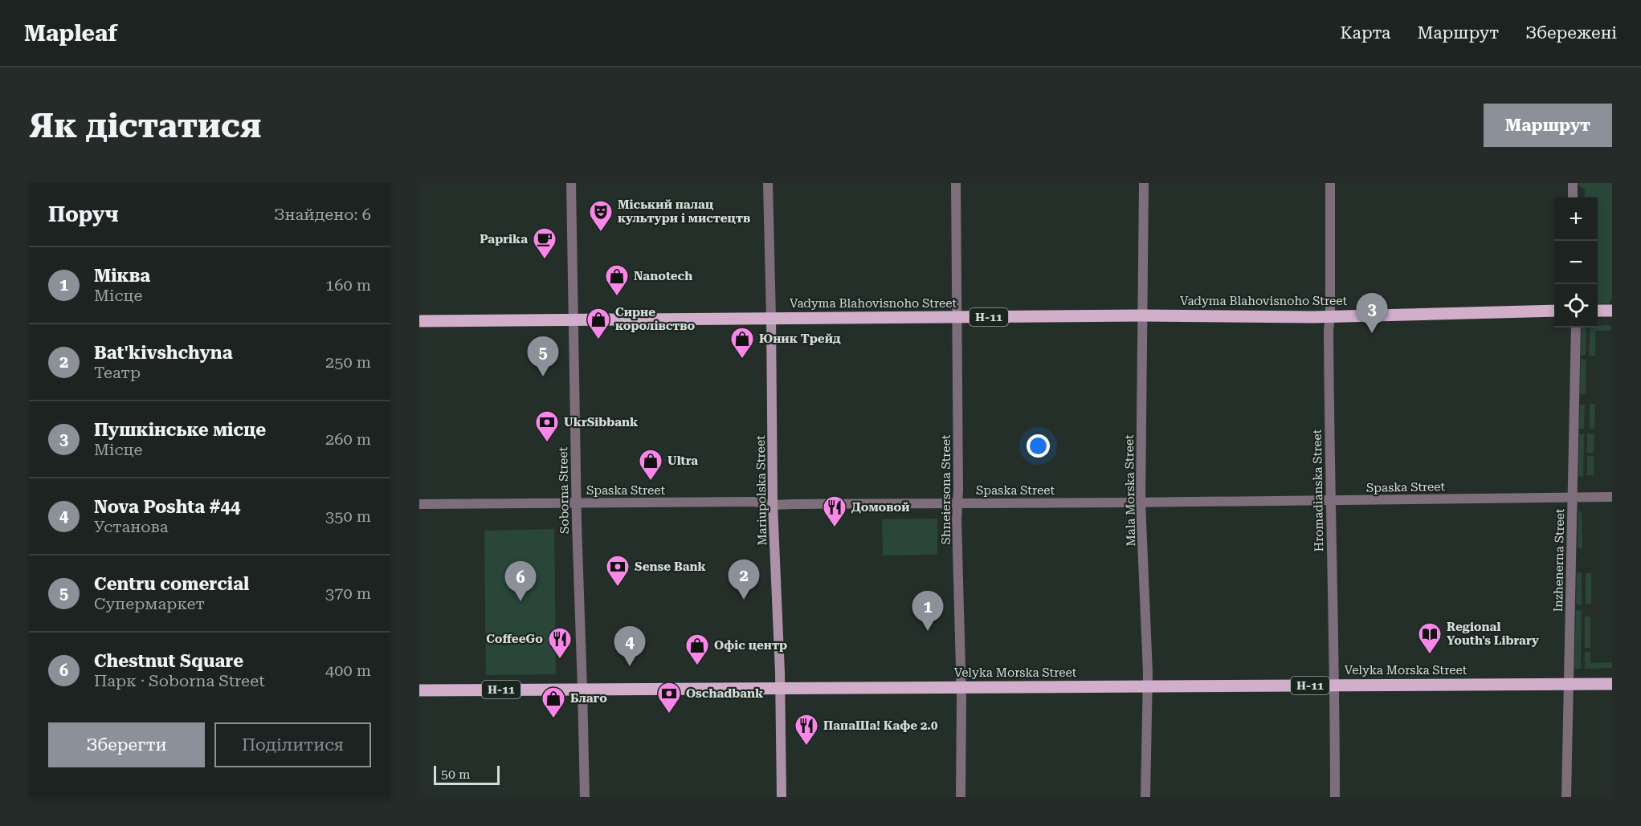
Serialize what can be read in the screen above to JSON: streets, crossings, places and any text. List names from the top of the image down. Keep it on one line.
{"streets":{"main road":["Vadyma Blahovisnoho Street","Н-11","Velyka Morska Street"],"street":["Spaska Street","Shneiersona Street","Soborna Street","Mariupolska Street","Mala Morska Street","Hromadianska Street","Inzhenerna Street"]},"crossings":[["Vadyma Blahovisnoho Street","Shneiersona Street"],["Vadyma Blahovisnoho Street","Soborna Street"],["Vadyma Blahovisnoho Street","Mariupolska Street"],["Vadyma Blahovisnoho Street","Mala Morska Street"],["Vadyma Blahovisnoho Street","Hromadianska Street"],["Spaska Street","Shneiersona Street"],["Spaska Street","Soborna Street"],["Spaska Street","Mariupolska Street"],["Spaska Street","Mala Morska Street"],["Spaska Street","Hromadianska Street"],["Spaska Street","Inzhenerna Street"],["Shneiersona Street","Velyka Morska Street"],["Soborna Street","Velyka Morska Street"],["Mariupolska Street","Velyka Morska Street"],["Mala Morska Street","Velyka Morska Street"],["Hromadianska Street","Velyka Morska Street"],["Inzhenerna Street","Velyka Morska Street"]],"places":{"theatre":["Міський палац культури і мистецтв"],"cafe":["Paprika"],"shop":["Nanotech","Сирне королівство","Юник Трейд","Ultra","Офіс центр","Благо"],"bank":["UkrSibbank","Sense Bank","Oschadbank"],"restaurant":["Домовой","CoffeeGo","ПапаШа! Кафе 2.0"],"library":["Regional Youth's Library"]},"scale_bar":"50 m","page":{"header":"Mapleaf","nav":["Карта","Маршрут","Збережені"],"buttons":["Маршрут",["Зберегти","Поділитися"]],"title":"Як дістатися","heading":["Поруч","Знайдено: 6"],"map_buttons":["+","−"],"list":[{"mark":"1","name":"Міква","note":"Місце","value":"160 m"},{"mark":"2","name":"Bat'kivshchyna","note":"Театр","value":"250 m"},{"mark":"3","name":"Пушкінське місце","note":"Місце","value":"260 m"},{"mark":"4","name":"Nova Poshta #44","note":"Установа","value":"350 m"},{"mark":"5","name":"Centru comercial","note":"Супермаркет","value":"370 m"},{"mark":"6","name":"Chestnut Square","note":"Парк · Soborna Street","value":"400 m"}],"pins":["3","5","2","6","1","4"],"scale":"50 m"}}
